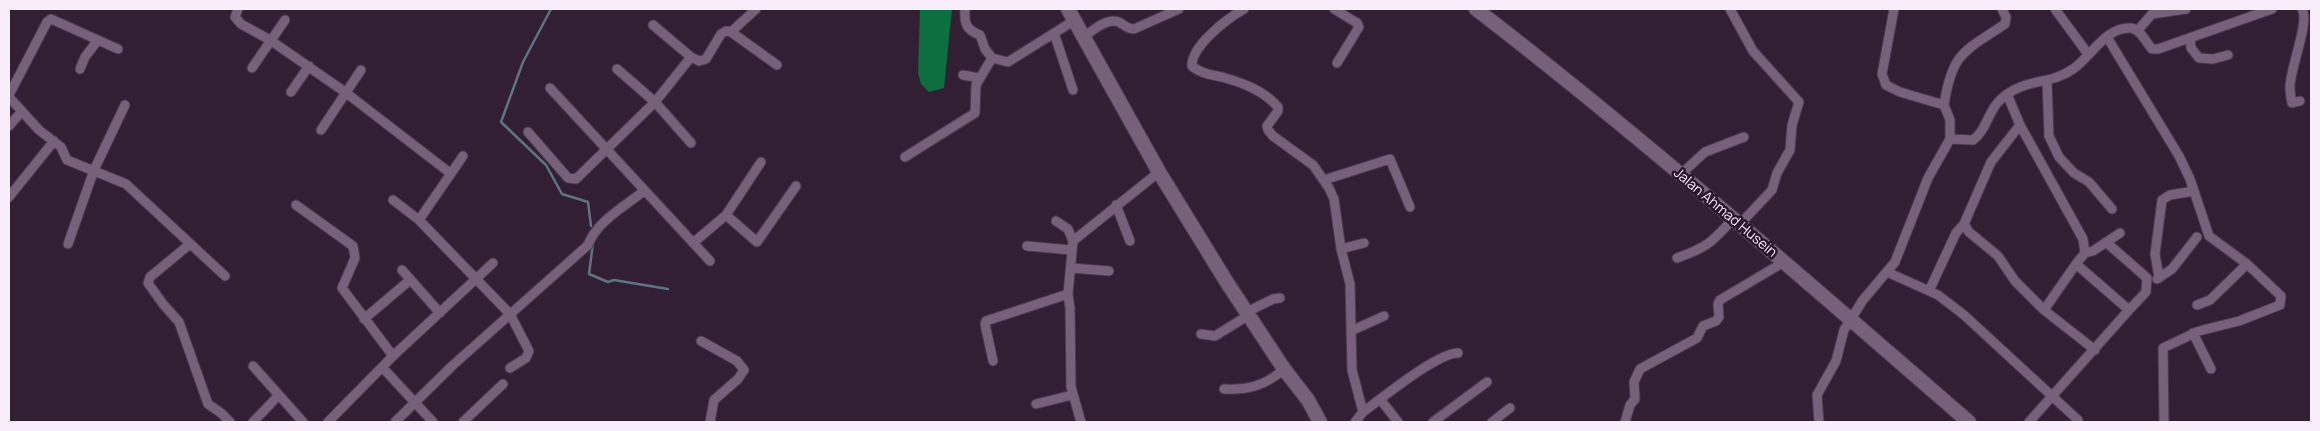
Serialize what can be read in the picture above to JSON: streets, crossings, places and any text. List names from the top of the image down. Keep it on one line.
{"streets":{"main road":["Jalan Ahmad Husein"]}}
